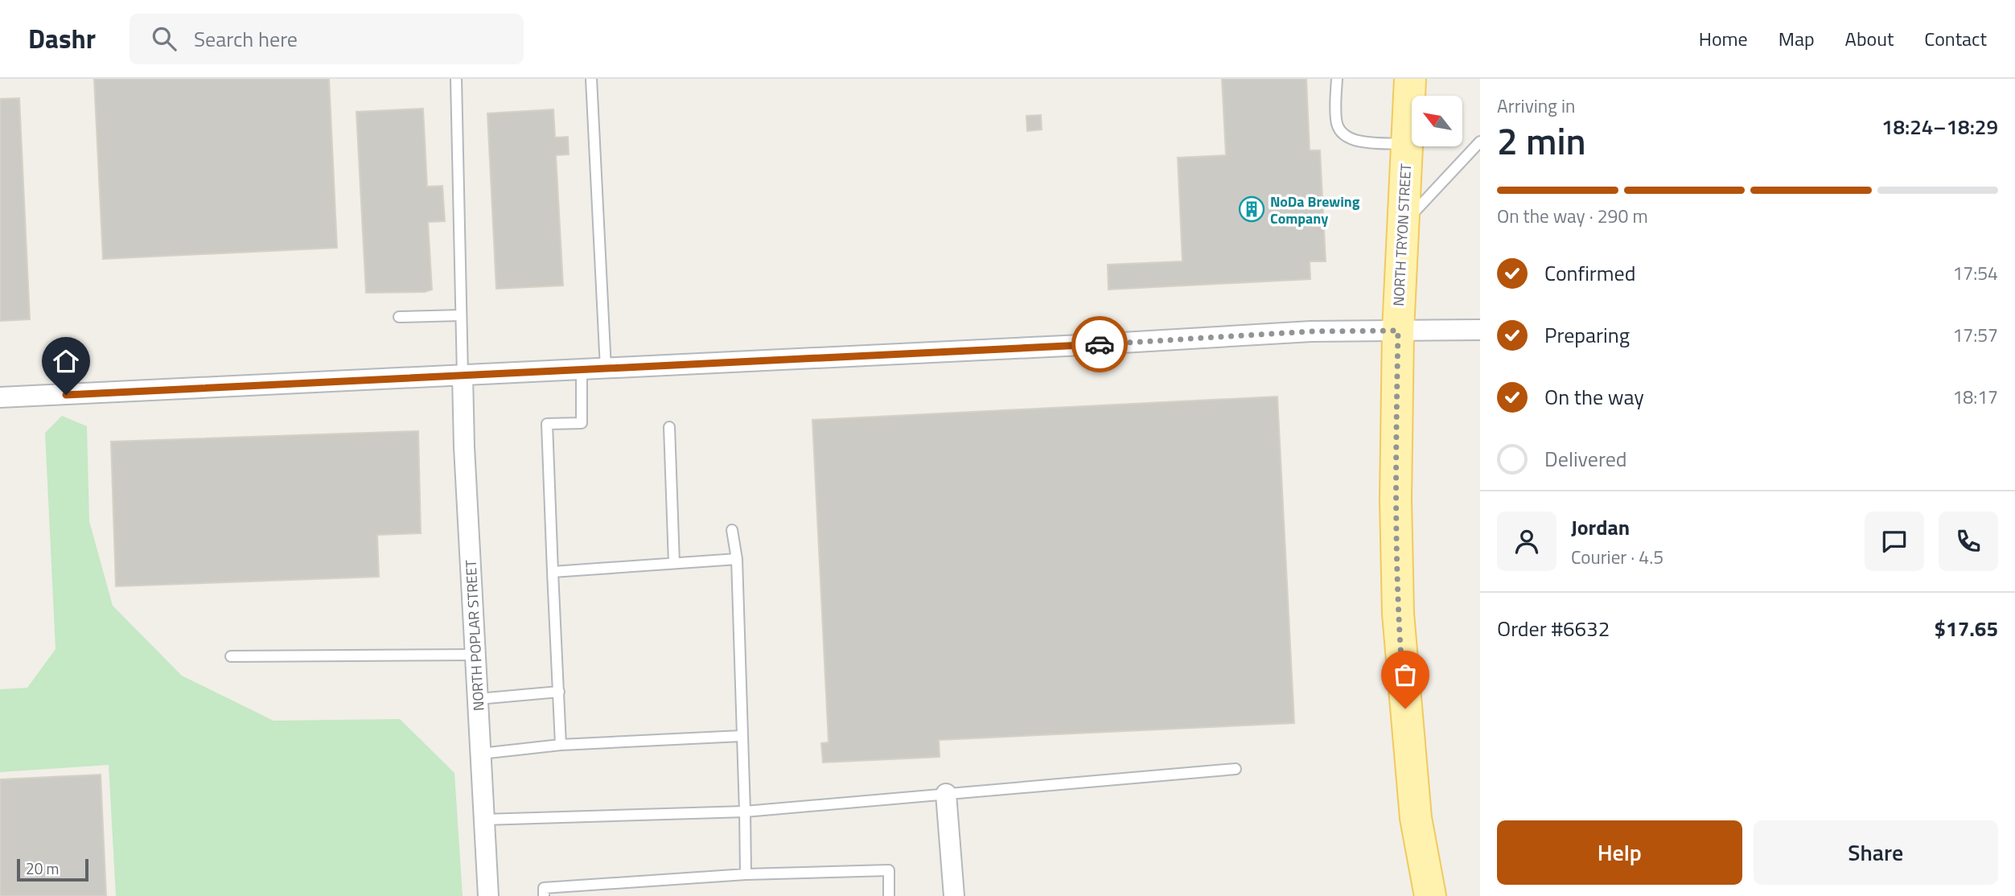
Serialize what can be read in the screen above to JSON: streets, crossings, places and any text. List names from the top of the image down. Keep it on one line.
{"streets":{"main road":["NORTH TRYON STREET"],"street":["NORTH POPLAR STREET"]},"places":{"building":["NoDa Brewing Company"]},"scale_bar":"20 m","north":"top left","page":{"header":"Dashr","search":"Search here","nav":["Home","Map","About","Contact"],"heading":["2 min","Arriving in","18:24–18:29"],"panel":["Jordan","Courier · 4.5","Order #6632","$17.65"],"bar":"On the way · 290 m","list":[["Confirmed","17:54"],["Preparing","17:57"],["On the way","18:17"],"Delivered"],"buttons":["Help","Share"],"scale":"20 m"}}
